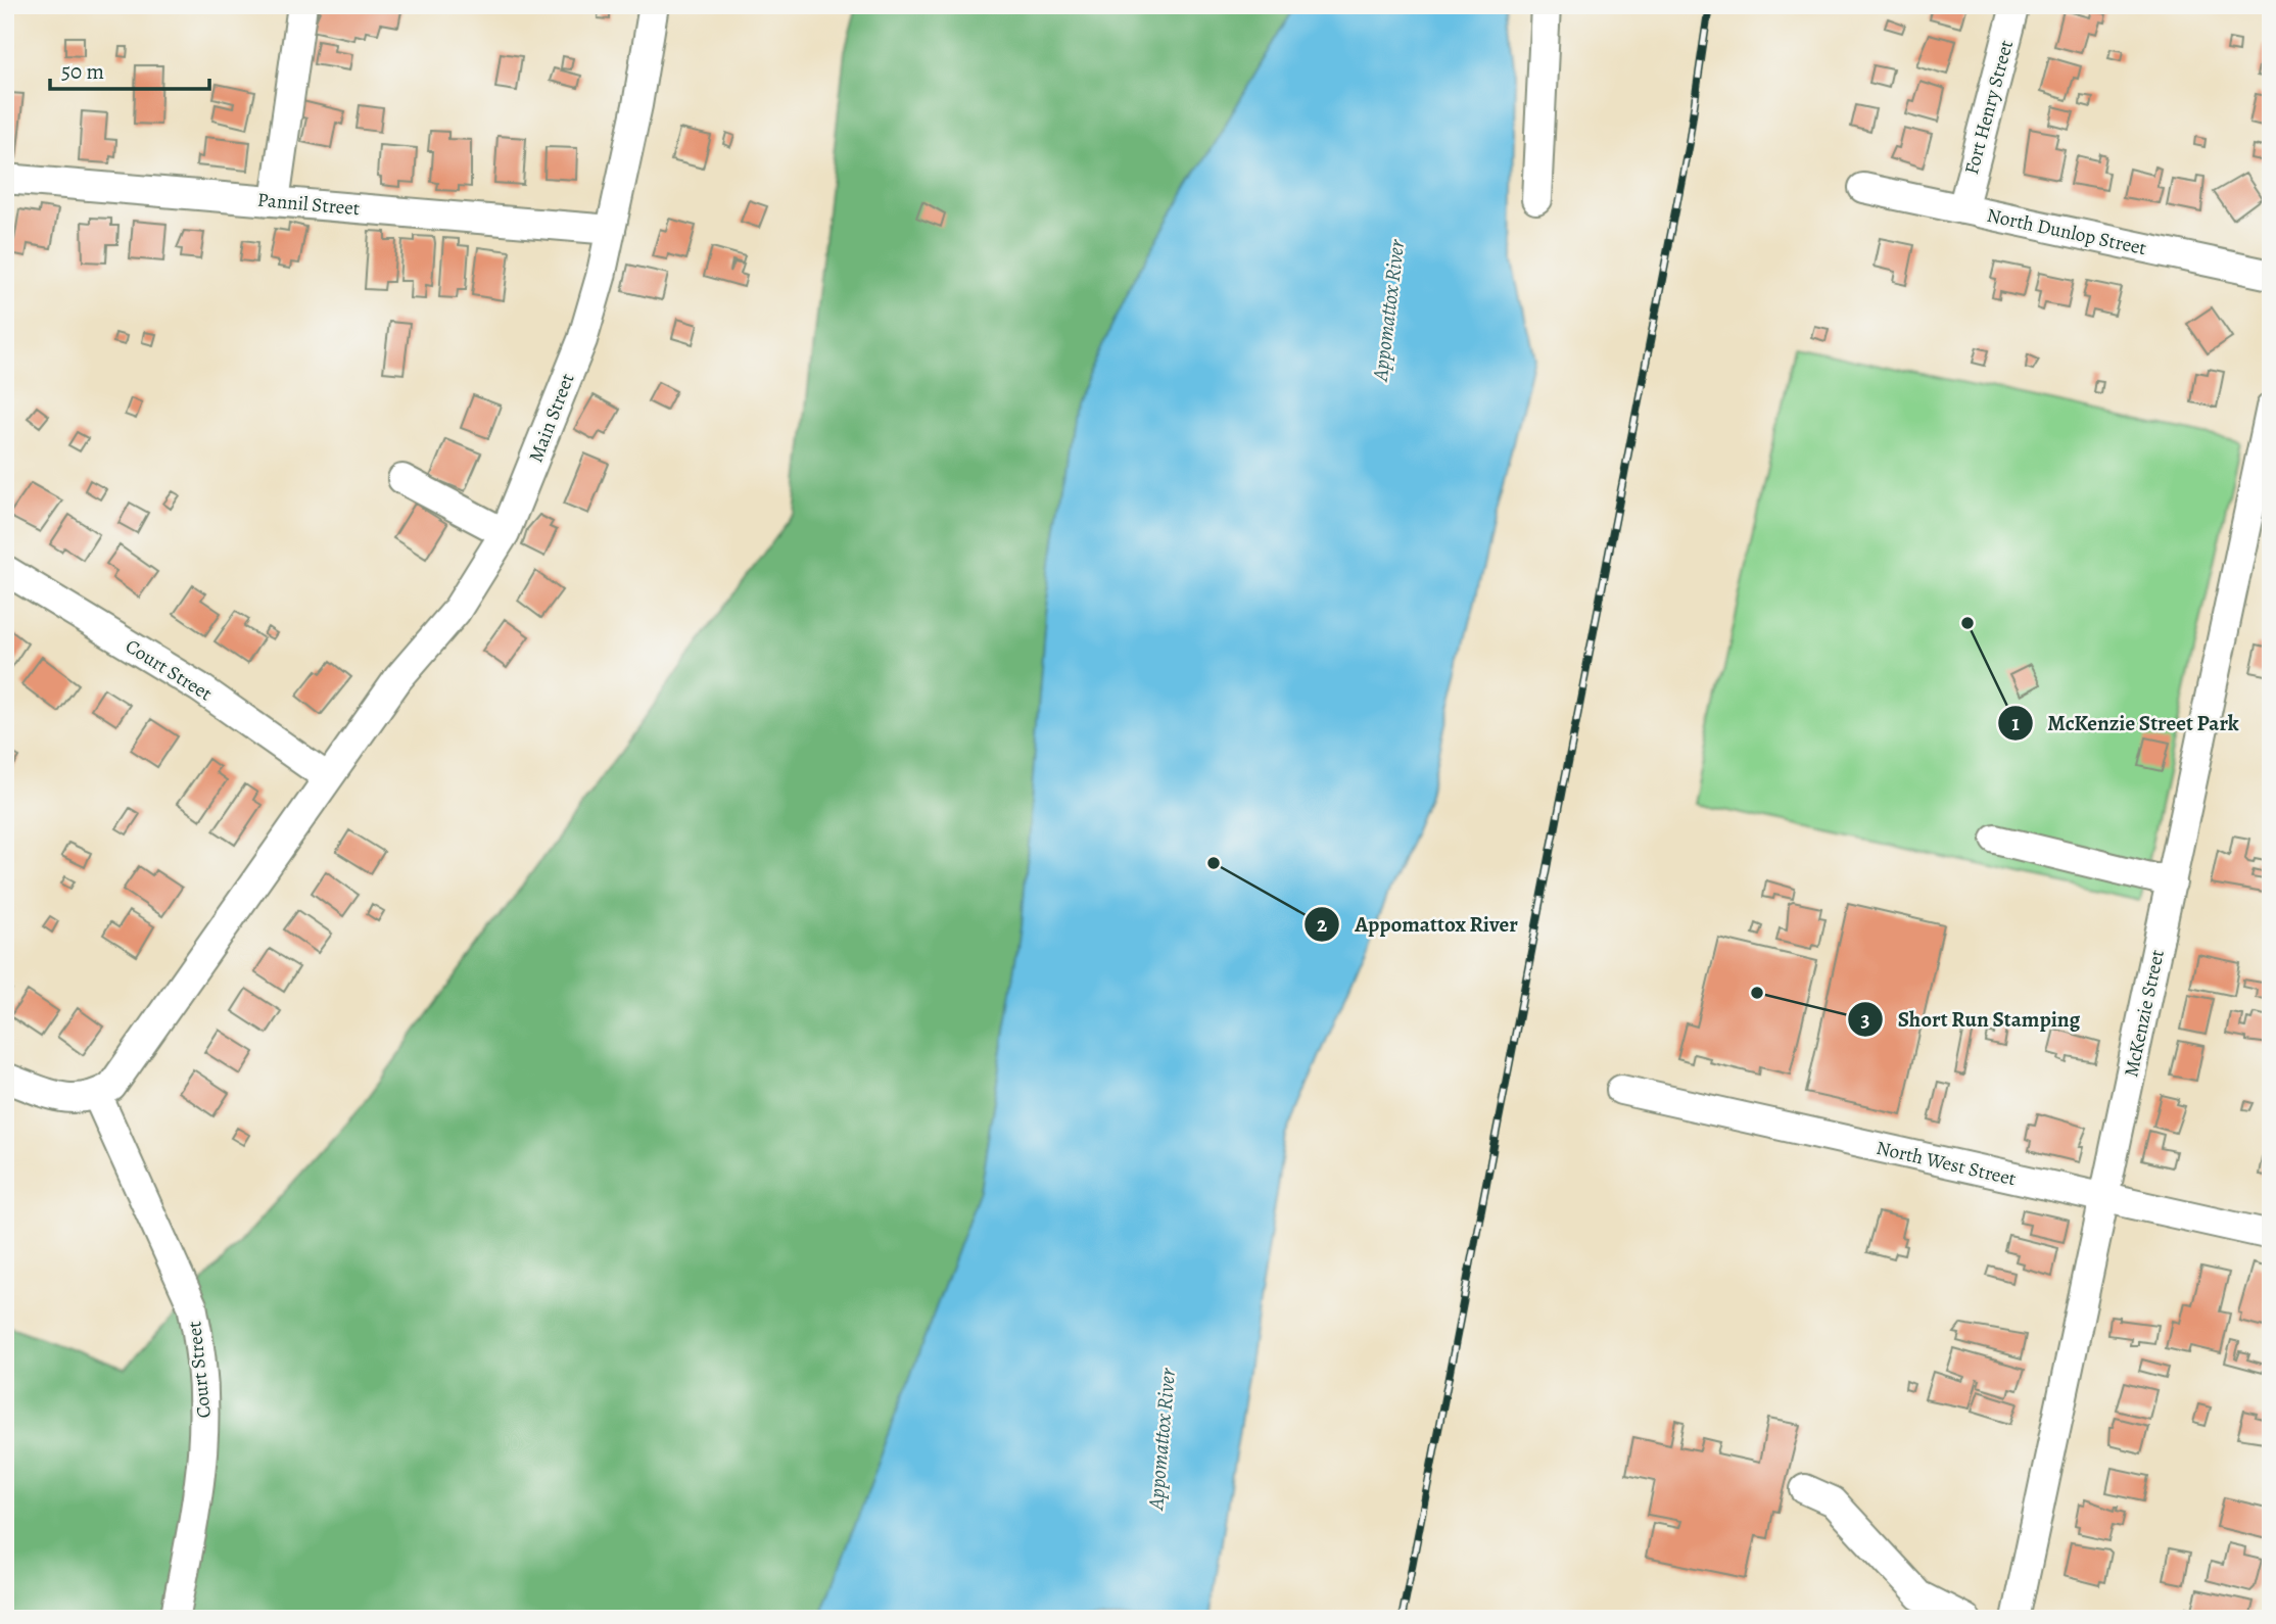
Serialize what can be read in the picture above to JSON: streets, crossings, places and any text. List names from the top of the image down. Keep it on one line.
{"streets":{"street":["Fort Henry Street","Pannil Street","North Dunlop Street","Main Street","Court Street","McKenzie Street","North West Street"]},"crossings":[["Fort Henry Street","North Dunlop Street"],["Pannil Street","Main Street"],["Main Street","Court Street"],["McKenzie Street","North West Street"]],"water":["Appomattox River"],"places":["McKenzie Street Park","Appomattox River","Short Run Stamping"],"scale_bar":"50 m"}
